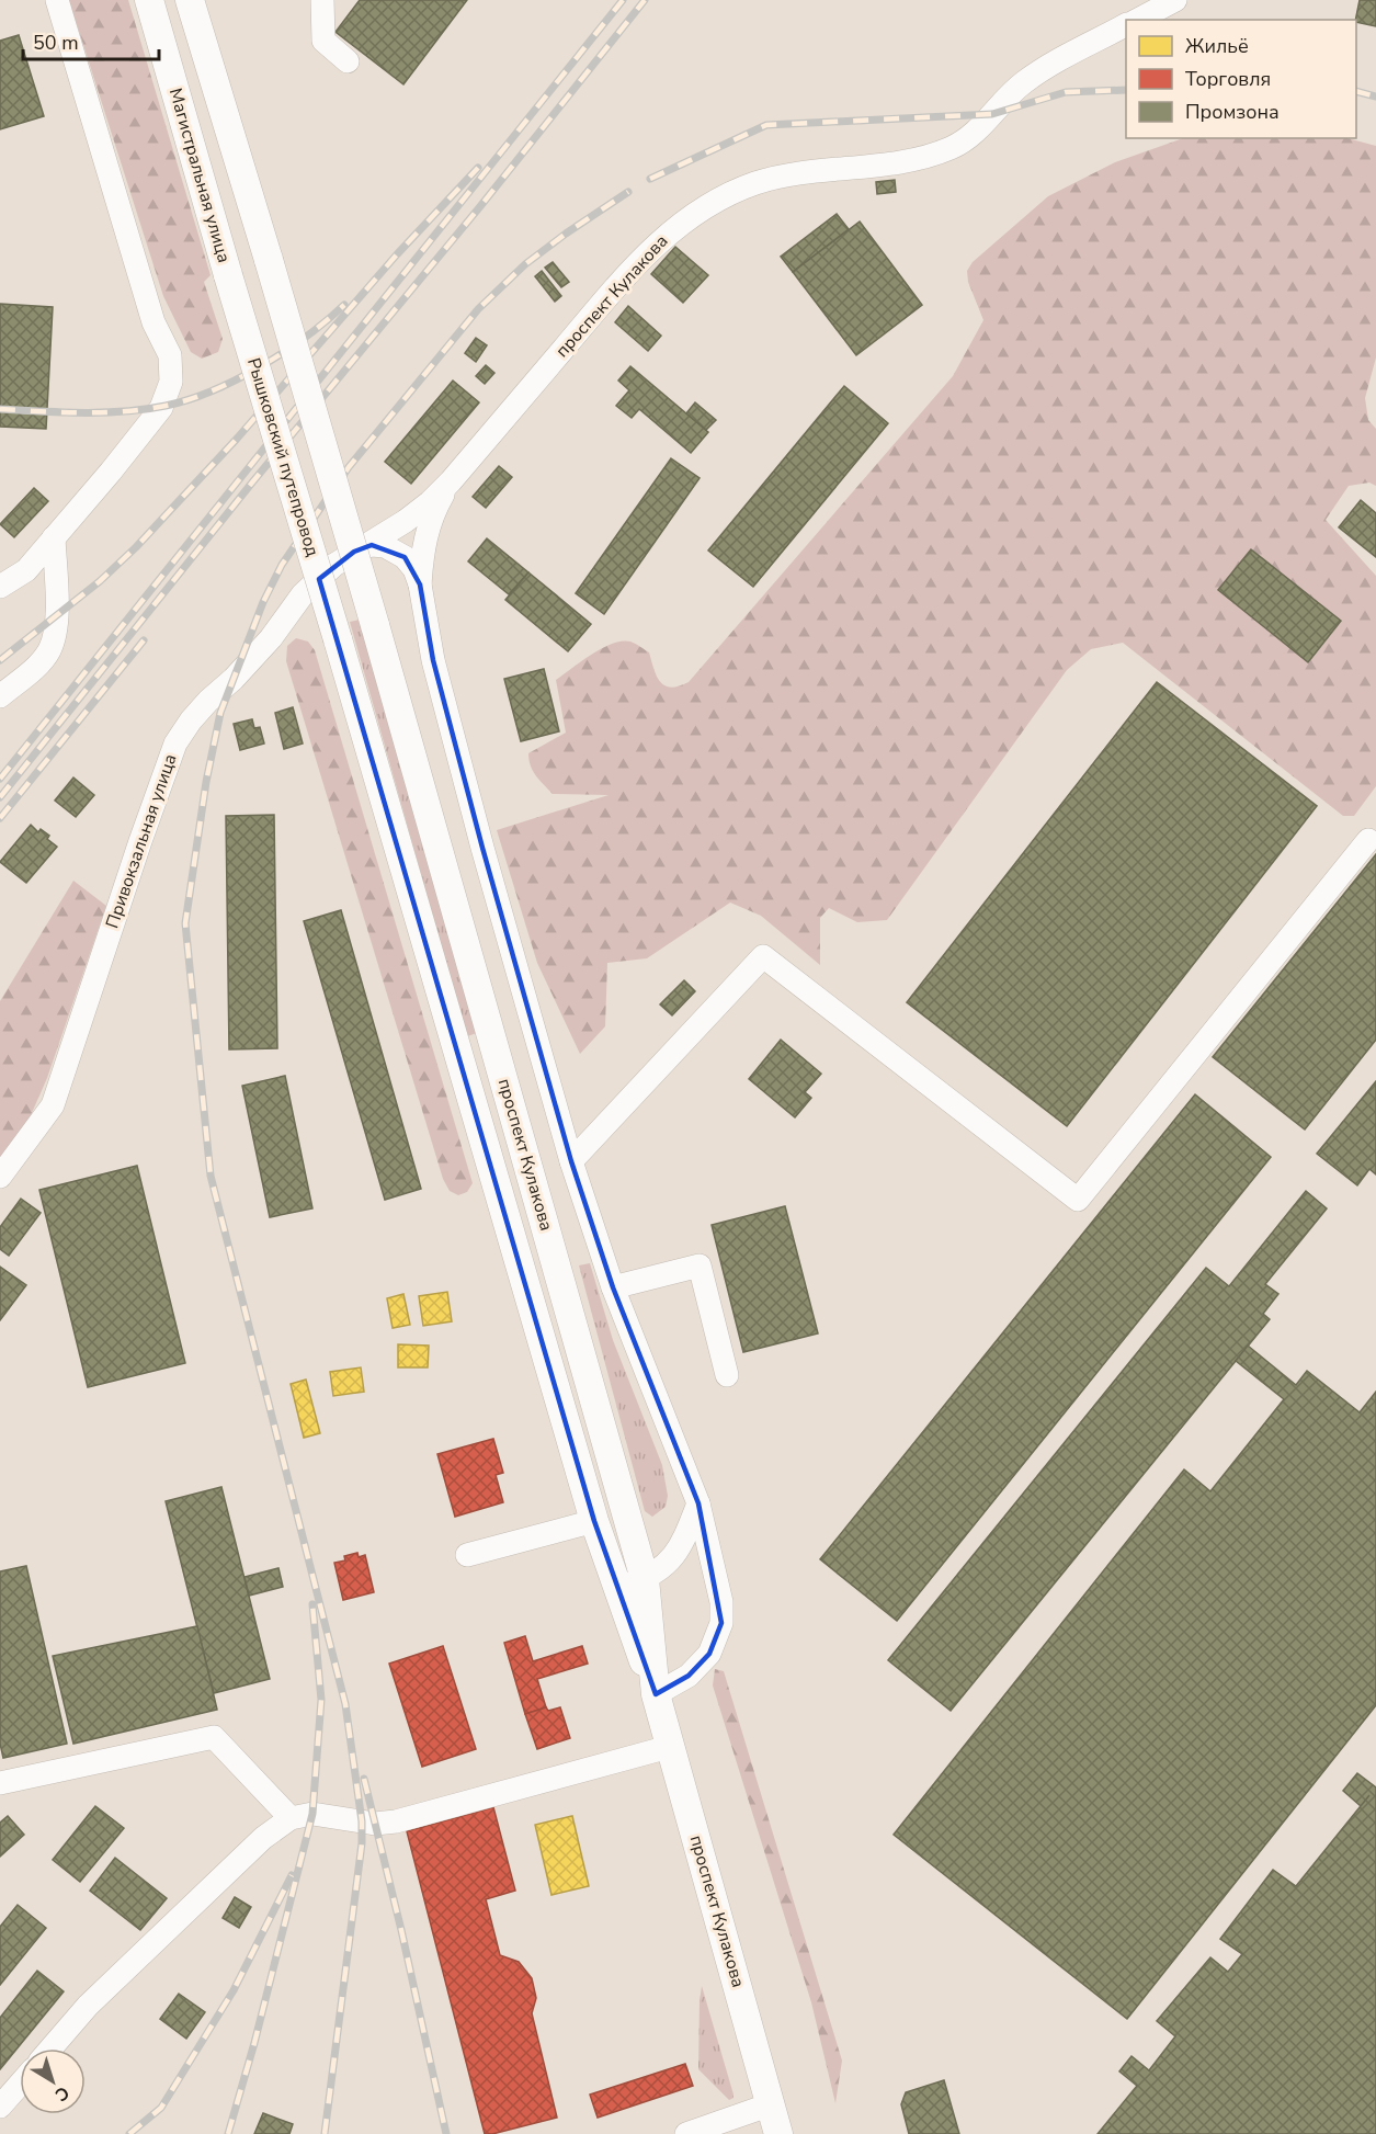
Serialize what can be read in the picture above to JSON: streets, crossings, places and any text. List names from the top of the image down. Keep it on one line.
{"streets":{"main road":["Магистральная улица","проспект Кулакова","Рышковский путепровод"],"street":["Привокзальная улица"]},"crossings":[["Магистральная улица","Рышковский путепровод"],["проспект Кулакова","Рышковский путепровод"],["проспект Кулакова","Привокзальная улица"]],"legend":["Жильё","Торговля","Промзона"],"scale_bar":"50 m","north":"bottom right"}
